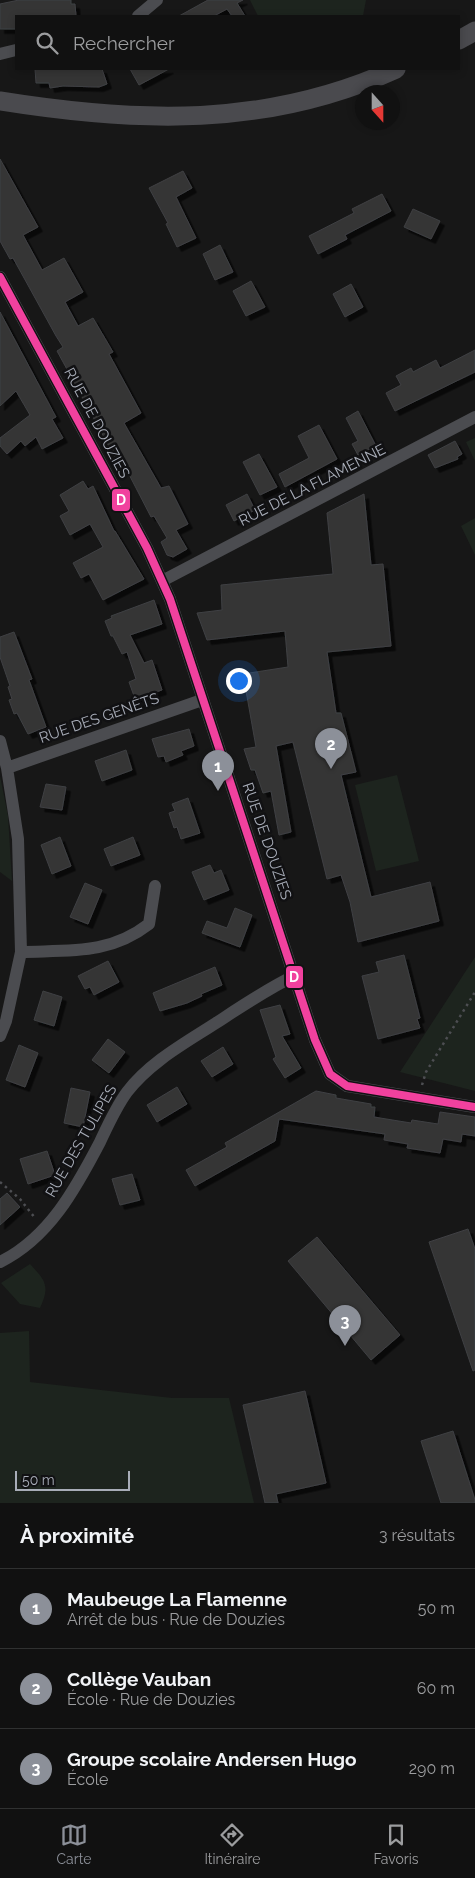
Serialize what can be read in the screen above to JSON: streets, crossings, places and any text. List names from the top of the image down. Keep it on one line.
{"streets":{"street":["RUE DE DOUZIES","RUE DE LA FLAMENNE","RUE DES GENÊTS","RUE DES TULIPES"]},"crossings":[["RUE DE DOUZIES","RUE DE LA FLAMENNE"],["RUE DE DOUZIES","RUE DES GENÊTS"],["RUE DE DOUZIES","RUE DES TULIPES"]],"lines":["transit line D"],"scale_bar":"50 m","north":"bottom","page":{"search":"Rechercher","pins":["2","1","3"],"scale":"50 m","heading":["À proximité","3 résultats"],"list":[{"mark":"1","name":"Maubeuge La Flamenne","note":"Arrêt de bus · Rue de Douzies","value":"50 m"},{"mark":"2","name":"Collège Vauban","note":"École · Rue de Douzies","value":"60 m"},{"mark":"3","name":"Groupe scolaire Andersen Hugo","note":"École","value":"290 m"}],"nav":["Carte","Itinéraire","Favoris"]}}
